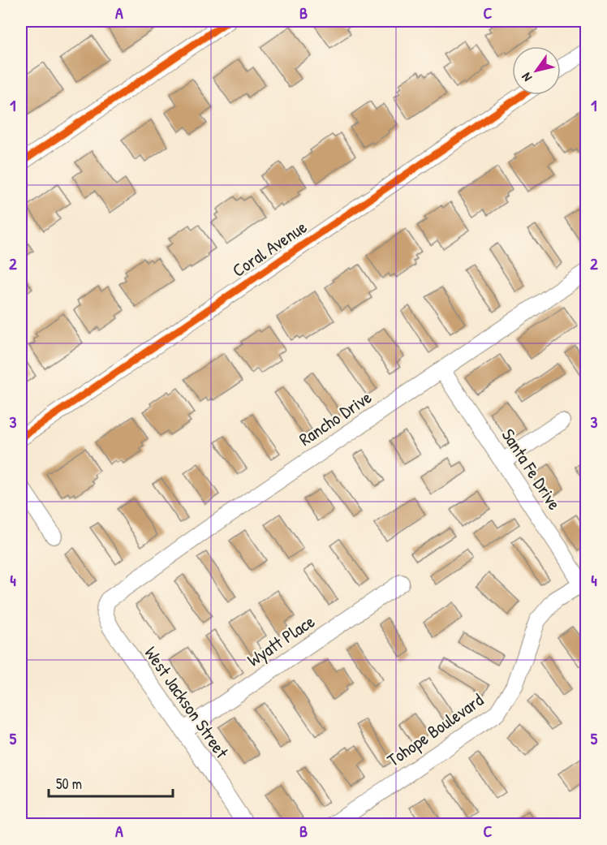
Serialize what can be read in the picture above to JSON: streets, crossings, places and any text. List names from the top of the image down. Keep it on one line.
{"streets":{"street":["Coral Avenue","Rancho Drive","Santa Fe Drive","Wyatt Place","West Jackson Street","Tohope Boulevard"]},"crossings":[["Rancho Drive","Santa Fe Drive"],["Rancho Drive","West Jackson Street"],["Santa Fe Drive","Tohope Boulevard"],["Wyatt Place","West Jackson Street"]],"scale_bar":"50 m","north":"bottom left","grid":{"columns":["A","B","C"],"rows":["1","2","3","4","5"]}}
